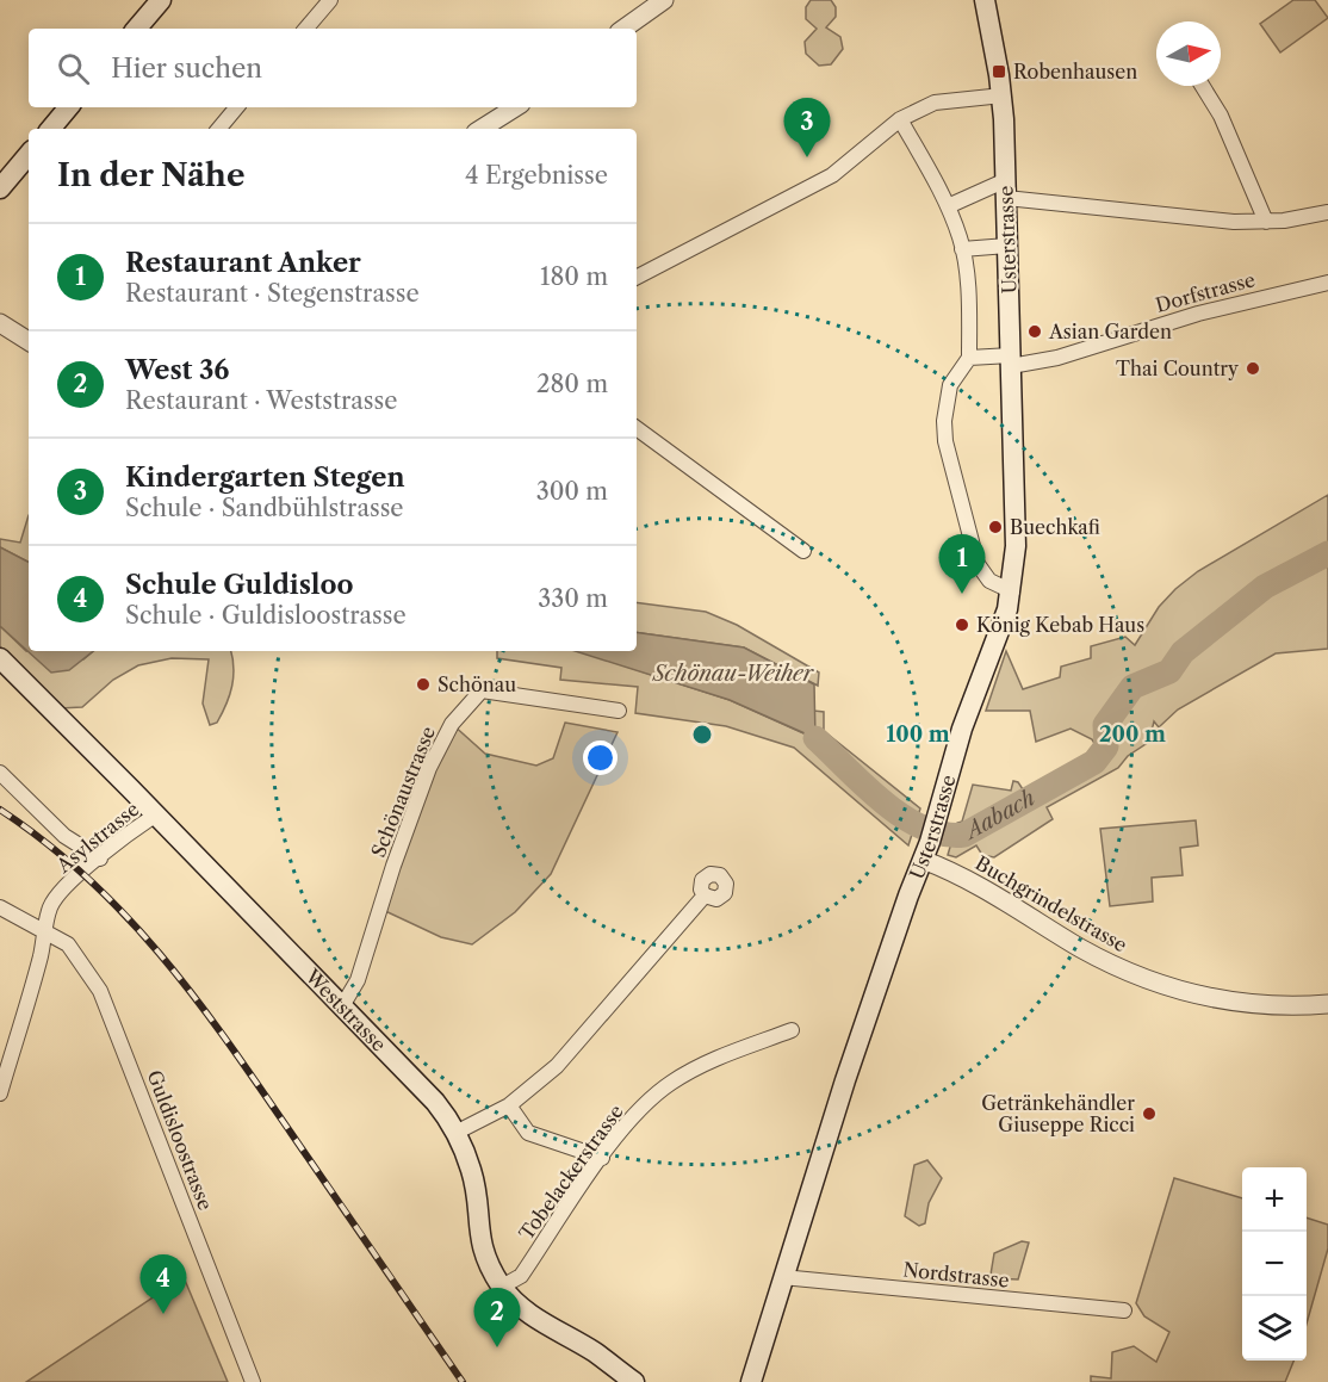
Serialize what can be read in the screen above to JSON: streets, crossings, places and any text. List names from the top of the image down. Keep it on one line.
{"streets":{"main road":["Usterstrasse","Weststrasse"],"street":["Dorfstrasse","Schönaustrasse","Asylstrasse","Buchgrindelstrasse","Guldisloostrasse","Tobelackerstrasse","Nordstrasse"]},"crossings":[["Usterstrasse","Dorfstrasse"],["Usterstrasse","Buchgrindelstrasse"],["Usterstrasse","Nordstrasse"],["Schönaustrasse","Weststrasse"],["Asylstrasse","Weststrasse"],["Asylstrasse","Guldisloostrasse"],["Weststrasse","Tobelackerstrasse"]],"water":["Schönau-Weiher","Aabach"],"places":{"transit":["Robenhausen"],"other":["Asian Garden","Thai Country","Buechkafi","König Kebab Haus","Schönau","Getränkehändler Giuseppe Ricci"]},"north":"right","page":{"search":"Hier suchen","pins":["3","1","4","2"],"heading":["In der Nähe","4 Ergebnisse"],"list":[{"mark":"1","name":"Restaurant Anker","note":"Restaurant · Stegenstrasse","value":"180 m"},{"mark":"2","name":"West 36","note":"Restaurant · Weststrasse","value":"280 m"},{"mark":"3","name":"Kindergarten Stegen","note":"Schule · Sandbühlstrasse","value":"300 m"},{"mark":"4","name":"Schule Guldisloo","note":"Schule · Guldisloostrasse","value":"330 m"}],"map_buttons":["+","−"]},"rings":["100 m","200 m"]}
